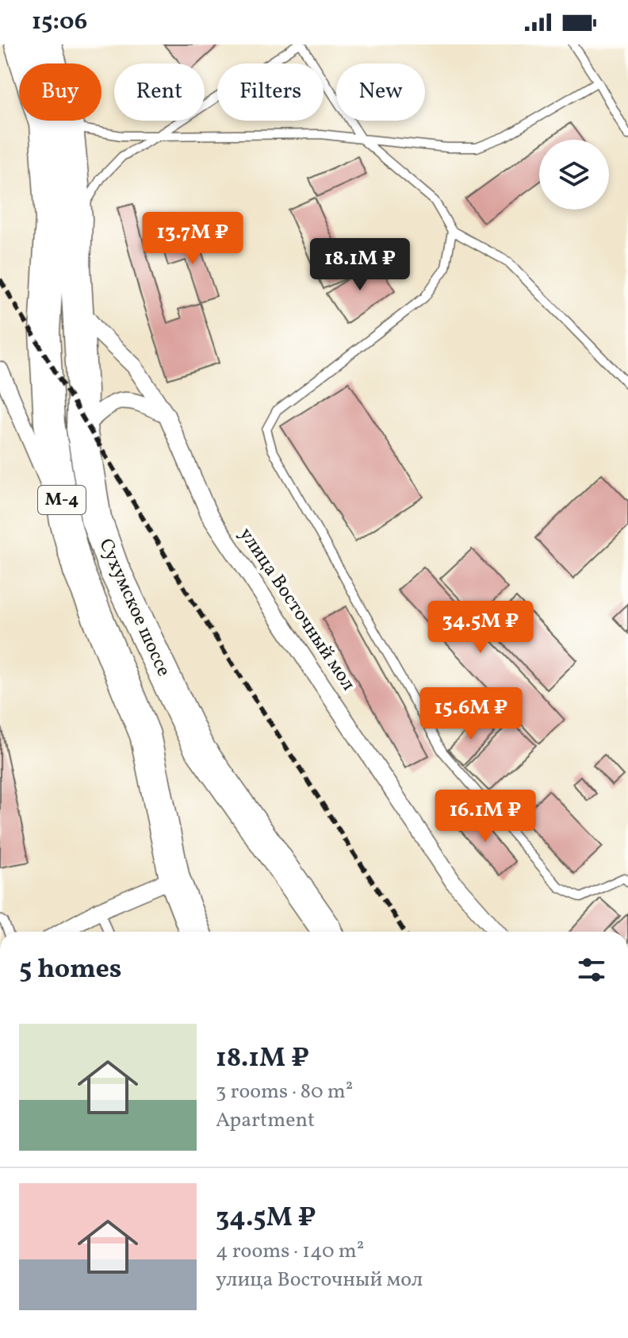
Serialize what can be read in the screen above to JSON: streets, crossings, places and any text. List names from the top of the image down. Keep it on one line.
{"streets":{"highway":["М-4","Сухумское шоссе"],"street":["улица Восточный мол"]},"crossings":[["Сухумское шоссе","улица Восточный мол"]],"page":{"status":"15:06","chip":["Buy","Rent","Filters","New"],"price":["13.7M ₽","18.1M ₽","34.5M ₽","15.6M ₽","16.1M ₽"],"heading":"5 homes","list":[{"name":"18.1M ₽","note":"3 rooms · 80 m² · Apartment"},{"name":"34.5M ₽","note":"4 rooms · 140 m² · улица Восточный мол"}]}}
